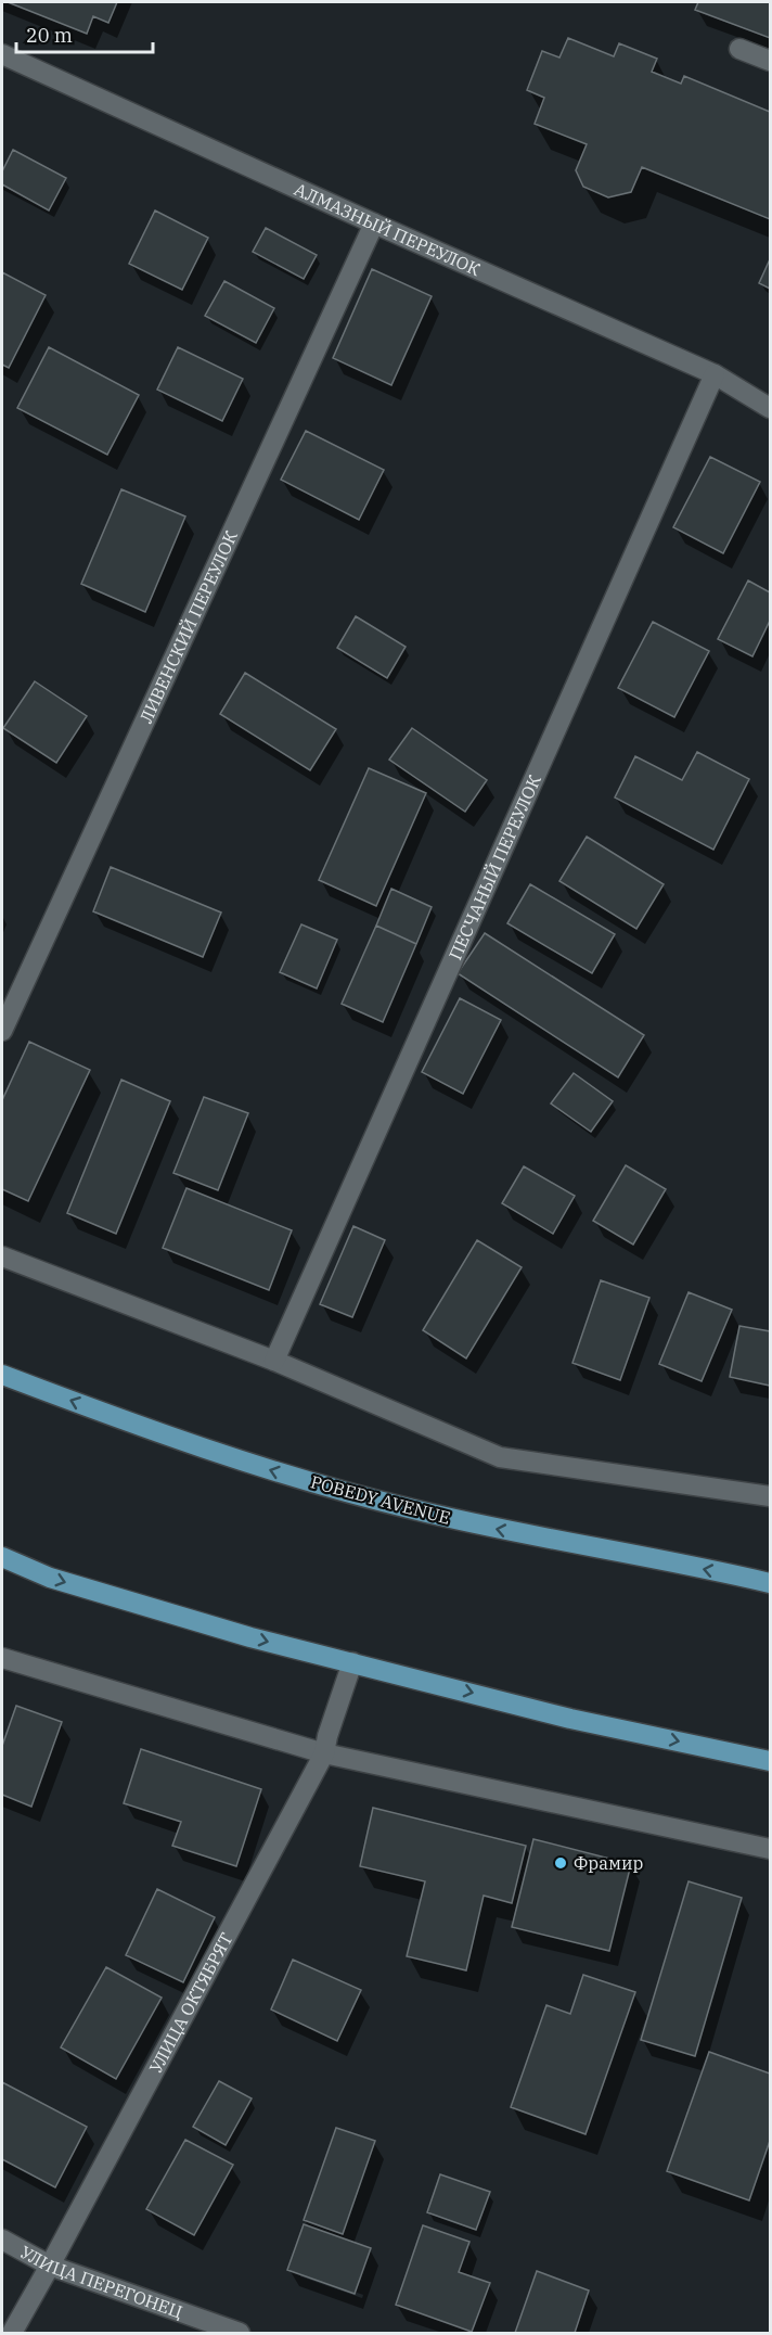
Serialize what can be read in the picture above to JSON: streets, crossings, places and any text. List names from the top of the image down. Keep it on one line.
{"streets":{"main road":["POBEDY AVENUE"],"street":["АЛМАЗНЫЙ ПЕРЕУЛОК","ЛИВЕНСКИЙ ПЕРЕУЛОК","ПЕСЧАНЫЙ ПЕРЕУЛОК","УЛИЦА ОКТЯБРЯТ","УЛИЦА ПЕРЕГОНЕЦ"]},"crossings":[["АЛМАЗНЫЙ ПЕРЕУЛОК","ЛИВЕНСКИЙ ПЕРЕУЛОК"],["АЛМАЗНЫЙ ПЕРЕУЛОК","ПЕСЧАНЫЙ ПЕРЕУЛОК"],["УЛИЦА ОКТЯБРЯТ","УЛИЦА ПЕРЕГОНЕЦ"]],"places":["Фрамир"],"scale_bar":"20 m"}
